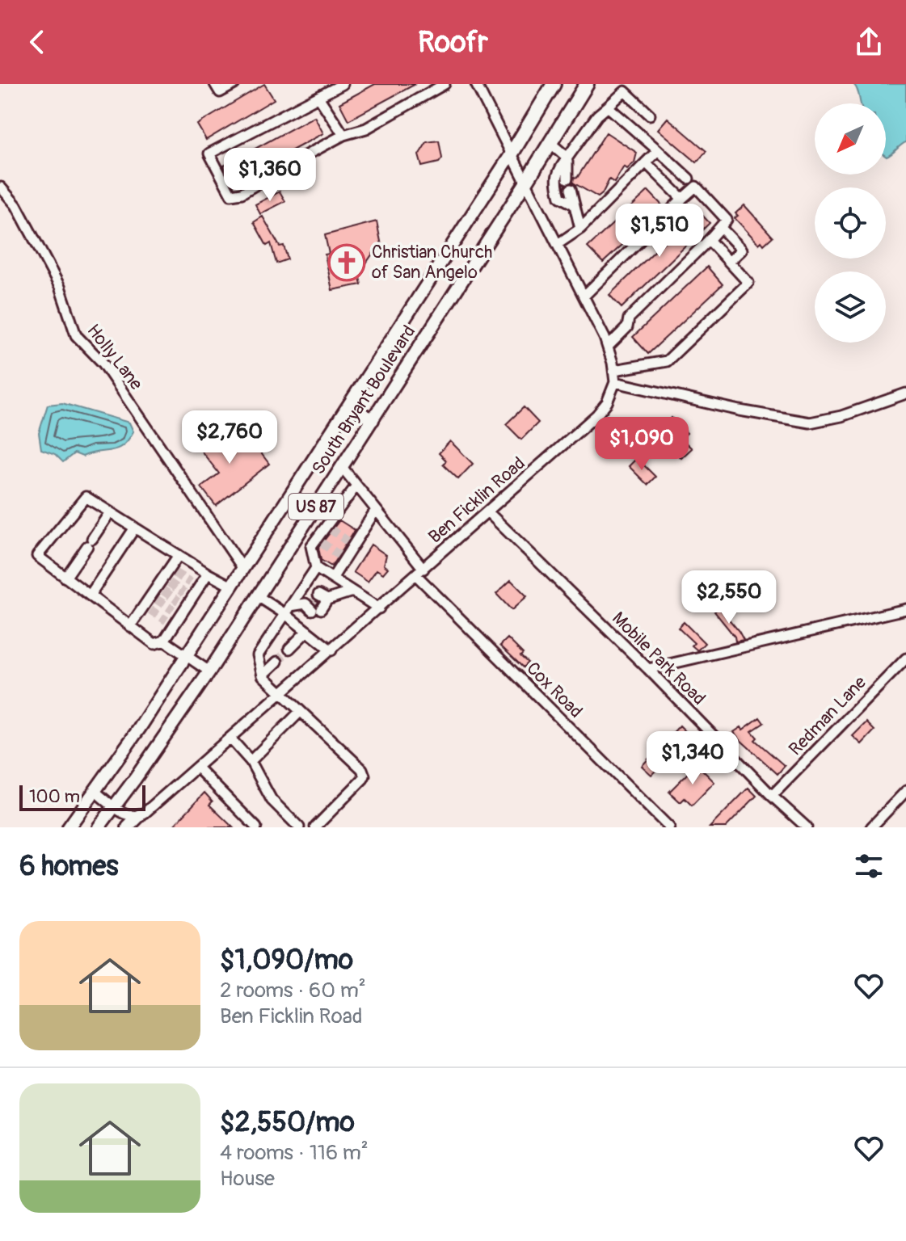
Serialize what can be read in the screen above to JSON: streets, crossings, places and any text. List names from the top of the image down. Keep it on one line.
{"streets":{"highway":["South Bryant Boulevard","US 87"],"street":["Holly Lane","Ben Ficklin Road","Mobile Park Road","Cox Road","Redman Lane"]},"crossings":[["Holly Lane","South Bryant Boulevard"],["South Bryant Boulevard","Cox Road"],["Ben Ficklin Road","Mobile Park Road"],["Ben Ficklin Road","Cox Road"],["Mobile Park Road","Redman Lane"]],"places":{"church":["Christian Church of San Angelo"]},"scale_bar":"100 m","north":"bottom left","page":{"header":"Roofr","price":["$1,360","$1,510","$2,760","$1,090","$2,550","$1,340"],"scale":"100 m","heading":"6 homes","list":[{"name":"$1,090/mo","note":"2 rooms · 60 m² · Ben Ficklin Road"},{"name":"$2,550/mo","note":"4 rooms · 116 m² · House"}]}}
